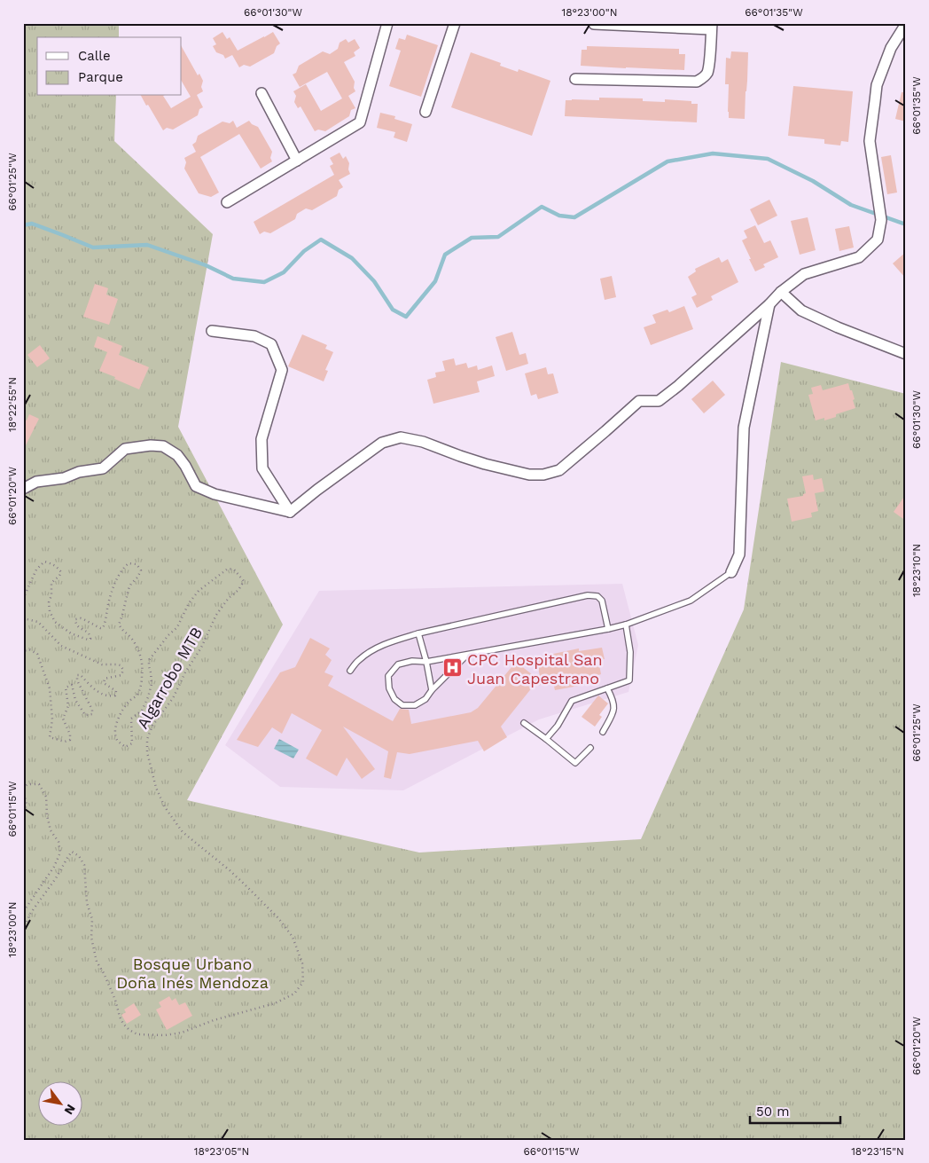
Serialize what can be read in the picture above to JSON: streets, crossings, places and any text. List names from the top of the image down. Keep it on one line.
{"streets":{"path":["Algarrobo MTB"]},"parks":["Bosque Urbano Doña Inés Mendoza"],"places":{"hospital":["CPC Hospital San Juan Capestrano"]},"legend":["Calle","Parque"],"scale_bar":"50 m","north":"bottom right","coordinates":["66°01'30\"W","18°23'00\"N","66°01'35\"W","66°01'25\"W","18°22'55\"N","66°01'20\"W","18°23'10\"N","66°01'15\"W","18°23'05\"N","18°23'15\"N"]}
